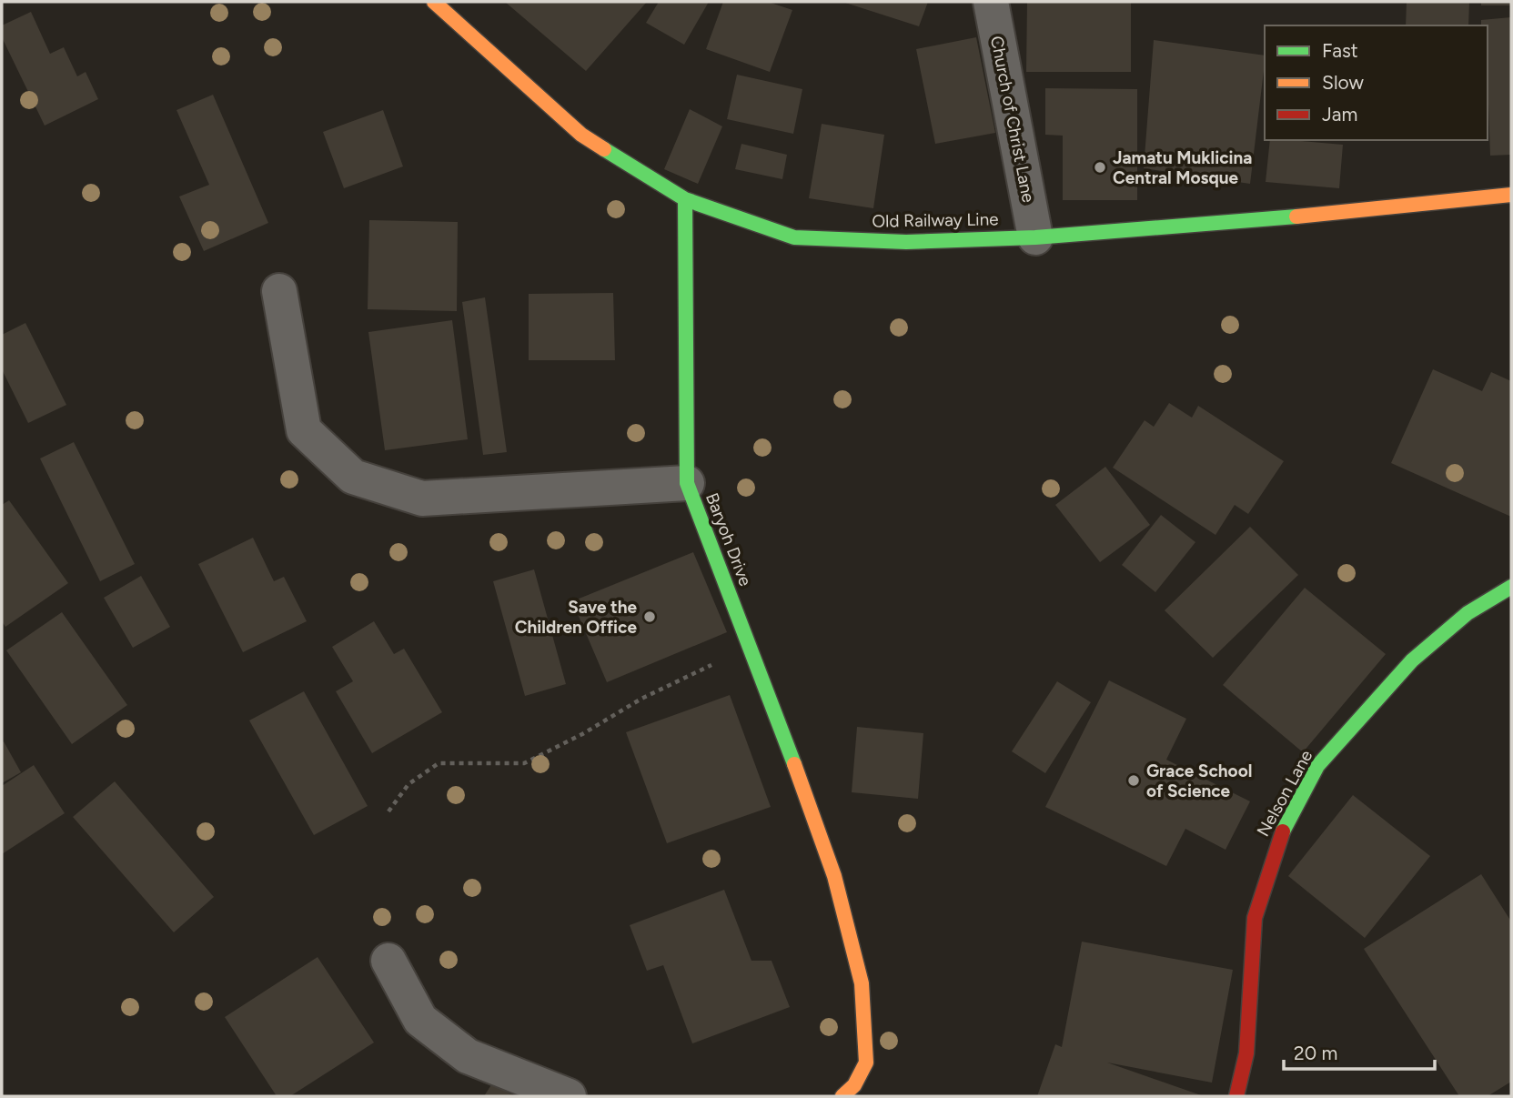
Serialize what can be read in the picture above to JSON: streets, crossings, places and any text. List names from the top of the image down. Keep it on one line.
{"streets":{"street":["Church of Christ Lane","Old Railway Line","Baryoh Drive","Nelson Lane"]},"crossings":[["Church of Christ Lane","Old Railway Line"],["Old Railway Line","Baryoh Drive"]],"places":["Jamatu Muklicina Central Mosque","Save the Children Office","Grace School of Science"],"legend":["Fast","Slow","Jam"],"scale_bar":"20 m"}
